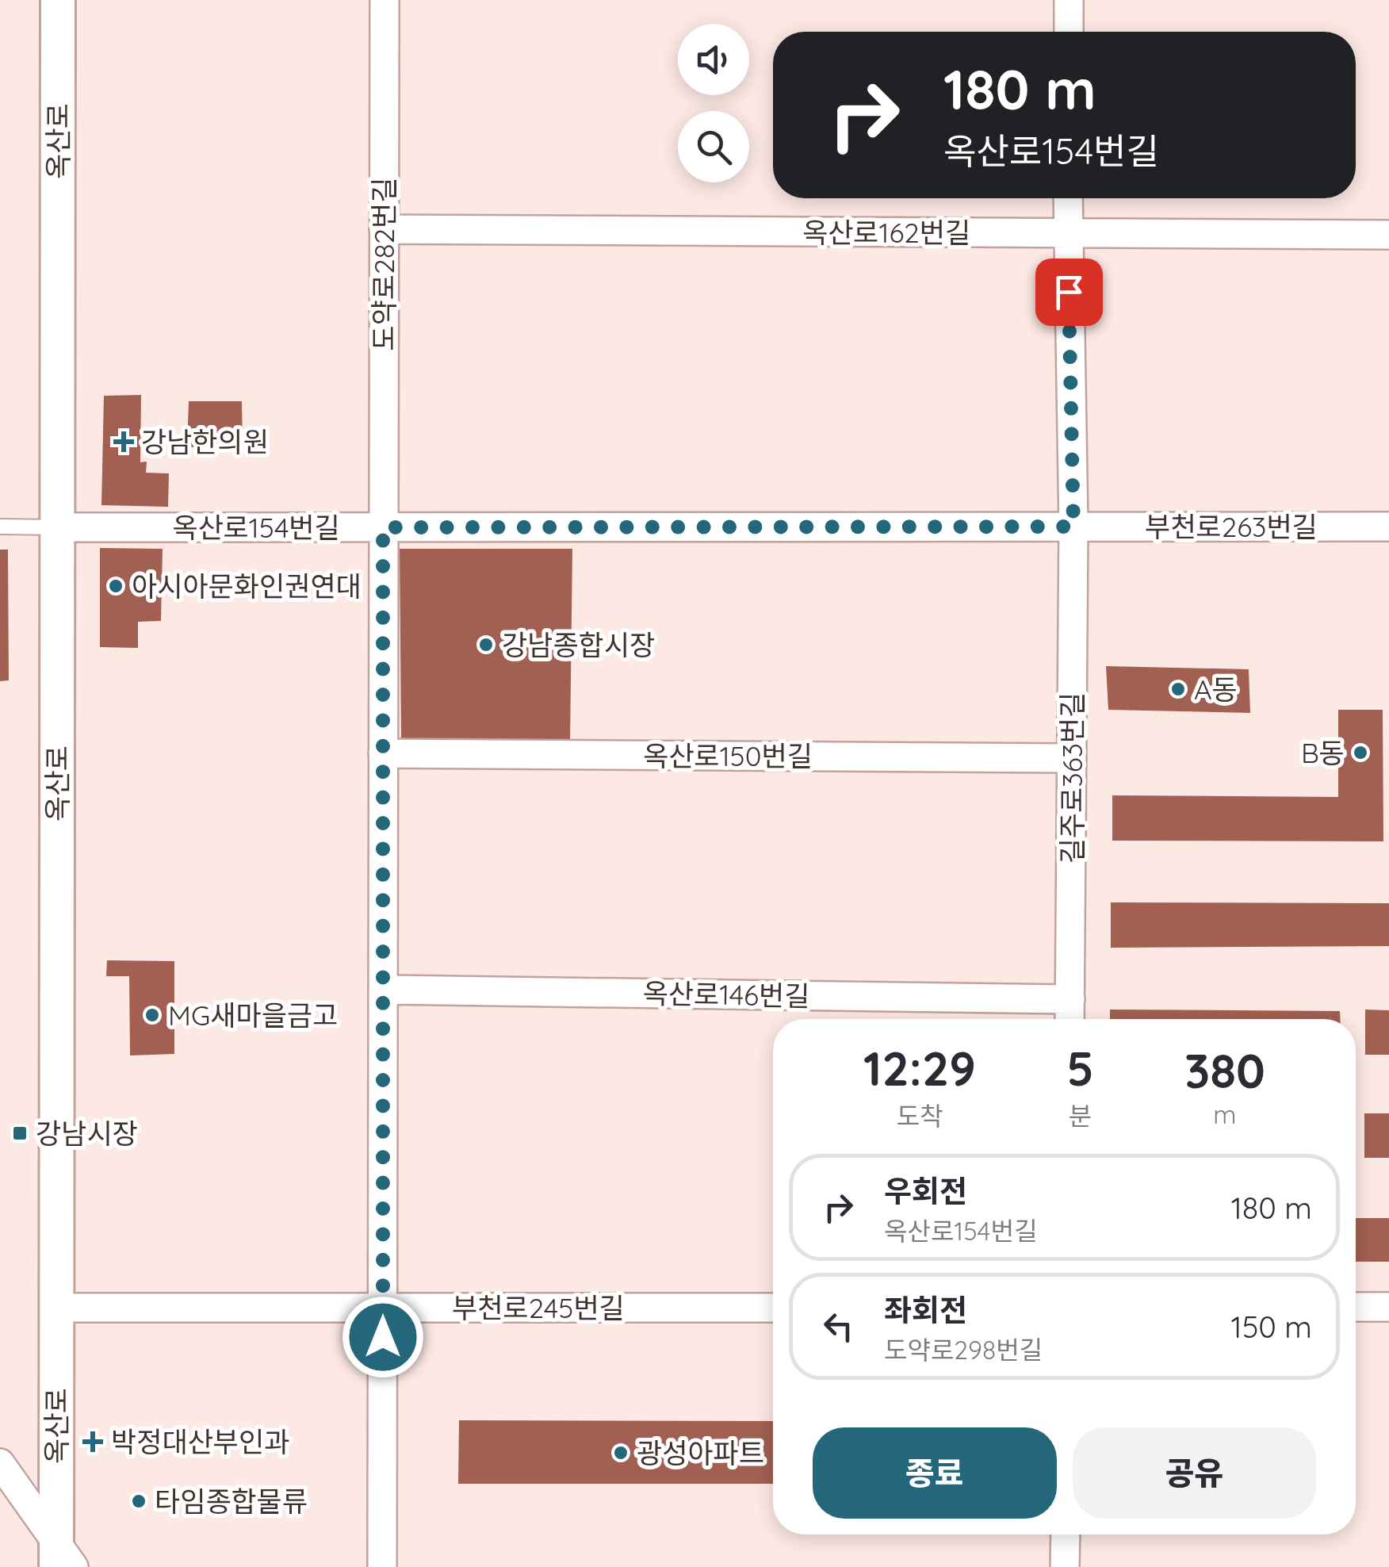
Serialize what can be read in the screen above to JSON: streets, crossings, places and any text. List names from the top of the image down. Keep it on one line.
{"streets":{"street":["옥산로","옥산로162번길","도약로282번길","부천로263번길","옥산로154번길","옥산로150번길","길주로363번길","옥산로146번길","부천로245번길"]},"crossings":[["옥산로","옥산로154번길"],["옥산로","부천로245번길"],["옥산로162번길","도약로282번길"],["옥산로162번길","길주로363번길"],["도약로282번길","옥산로154번길"],["도약로282번길","옥산로150번길"],["도약로282번길","옥산로146번길"],["도약로282번길","부천로245번길"],["부천로263번길","옥산로154번길"],["부천로263번길","길주로363번길"],["옥산로154번길","길주로363번길"],["옥산로150번길","길주로363번길"],["길주로363번길","옥산로146번길"]],"places":{"health":["강남한의원","박정대산부인과"],"other":["아시아문화인권연대","강남종합시장","A동","B동","MG새마을금고","광성아파트","타임종합물류"],"transit":["강남시장"]},"page":{"turn":["180 m","옥산로154번길"],"eta":["12:29","도착","5","분","380","m"],"list":[{"name":"우회전","note":"옥산로154번길","value":"180 m"},{"name":"좌회전","note":"도약로298번길","value":"150 m"}],"buttons":["종료","공유"]}}
